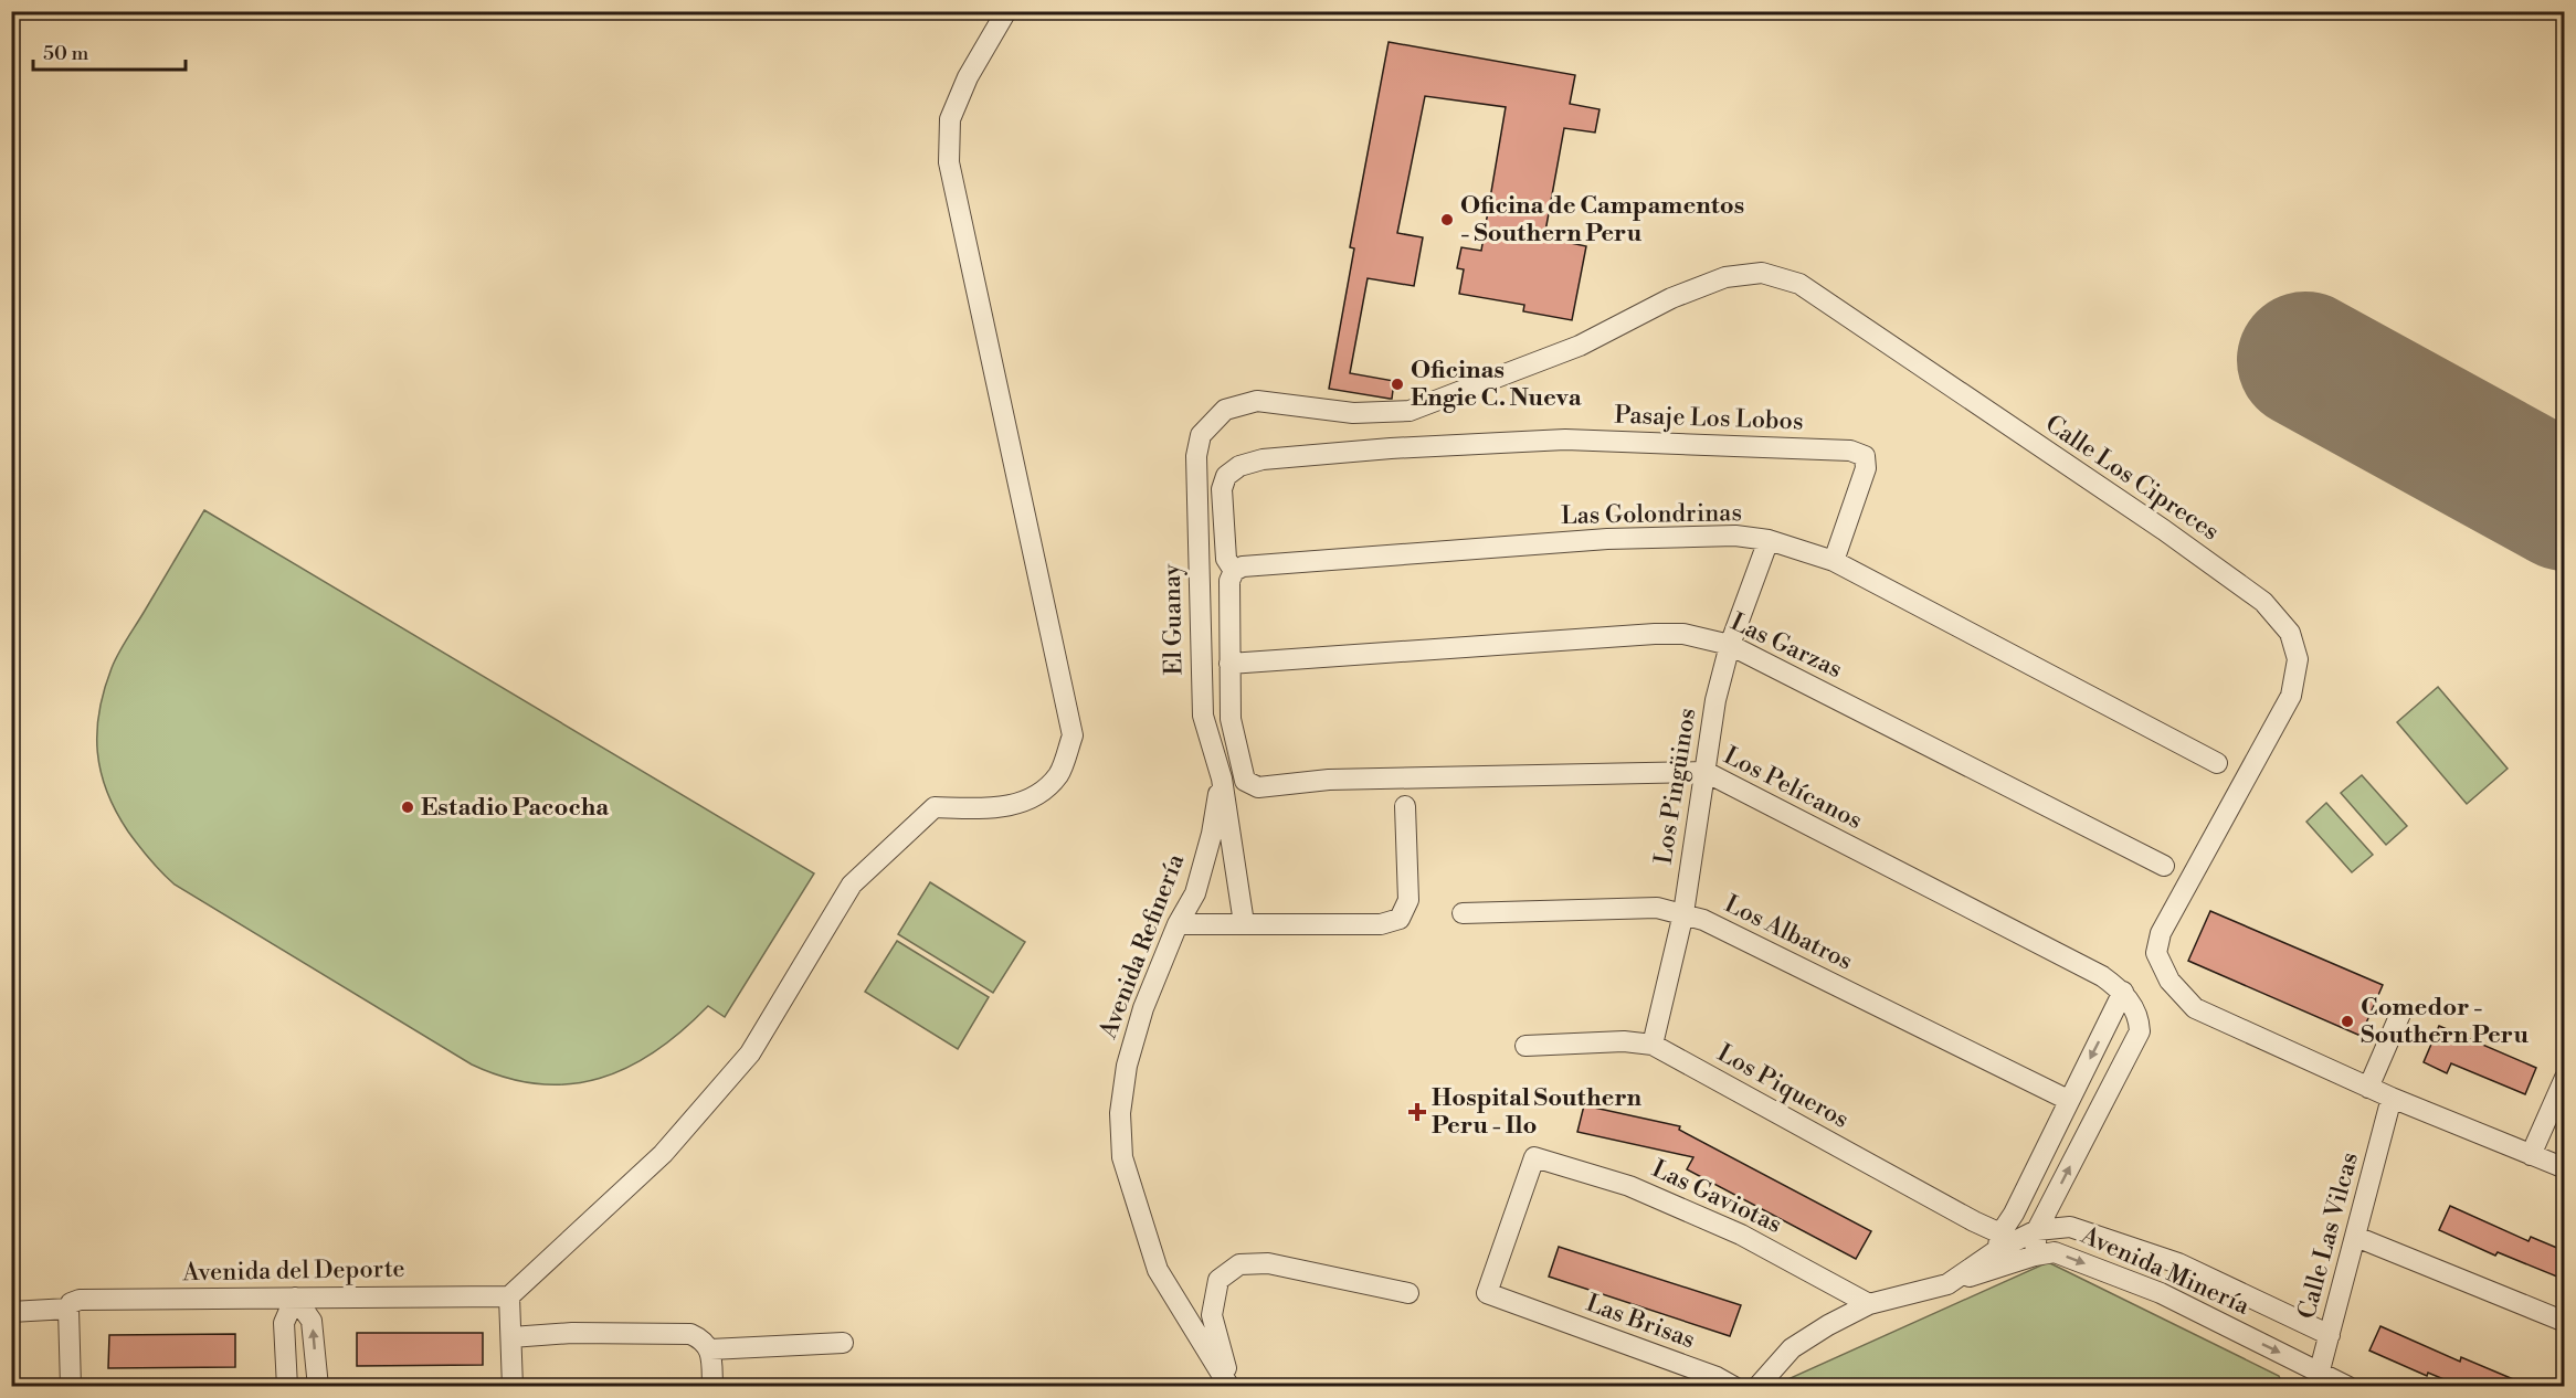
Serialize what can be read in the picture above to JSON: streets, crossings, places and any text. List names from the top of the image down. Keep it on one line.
{"streets":{"street":["Pasaje Los Lobos","Calle Los Cipreces","Las Golondrinas","El Guanay","Las Garzas","Los Pingüinos","Los Pelícanos","Los Albatros","Avenida Refinería","Los Piqueros","Las Gaviotas","Calle Las Vilcas","Avenida del Deporte","Avenida Minería","Las Brisas"]},"crossings":[["Pasaje Los Lobos","Las Golondrinas"],["Pasaje Los Lobos","Los Pelícanos"],["Calle Los Cipreces","El Guanay"],["Calle Los Cipreces","Calle Las Vilcas"],["Las Golondrinas","Los Pingüinos"],["Las Golondrinas","Los Pelícanos"],["El Guanay","Avenida Refinería"],["Las Garzas","Los Pingüinos"],["Las Garzas","Los Pelícanos"],["Los Pingüinos","Los Pelícanos"],["Los Pingüinos","Los Albatros"],["Los Pingüinos","Los Piqueros"],["Los Pelícanos","Avenida Minería"],["Los Piqueros","Avenida Minería"],["Las Gaviotas","Las Brisas"],["Calle Las Vilcas","Avenida Minería"]],"places":{"other":["Oficina de Campamentos - Southern Peru","Oficinas Engie C. Nueva","Estadio Pacocha","Comedor - Southern Peru"],"health":["Hospital Southern Peru - Ilo"]},"scale_bar":"50 m"}
